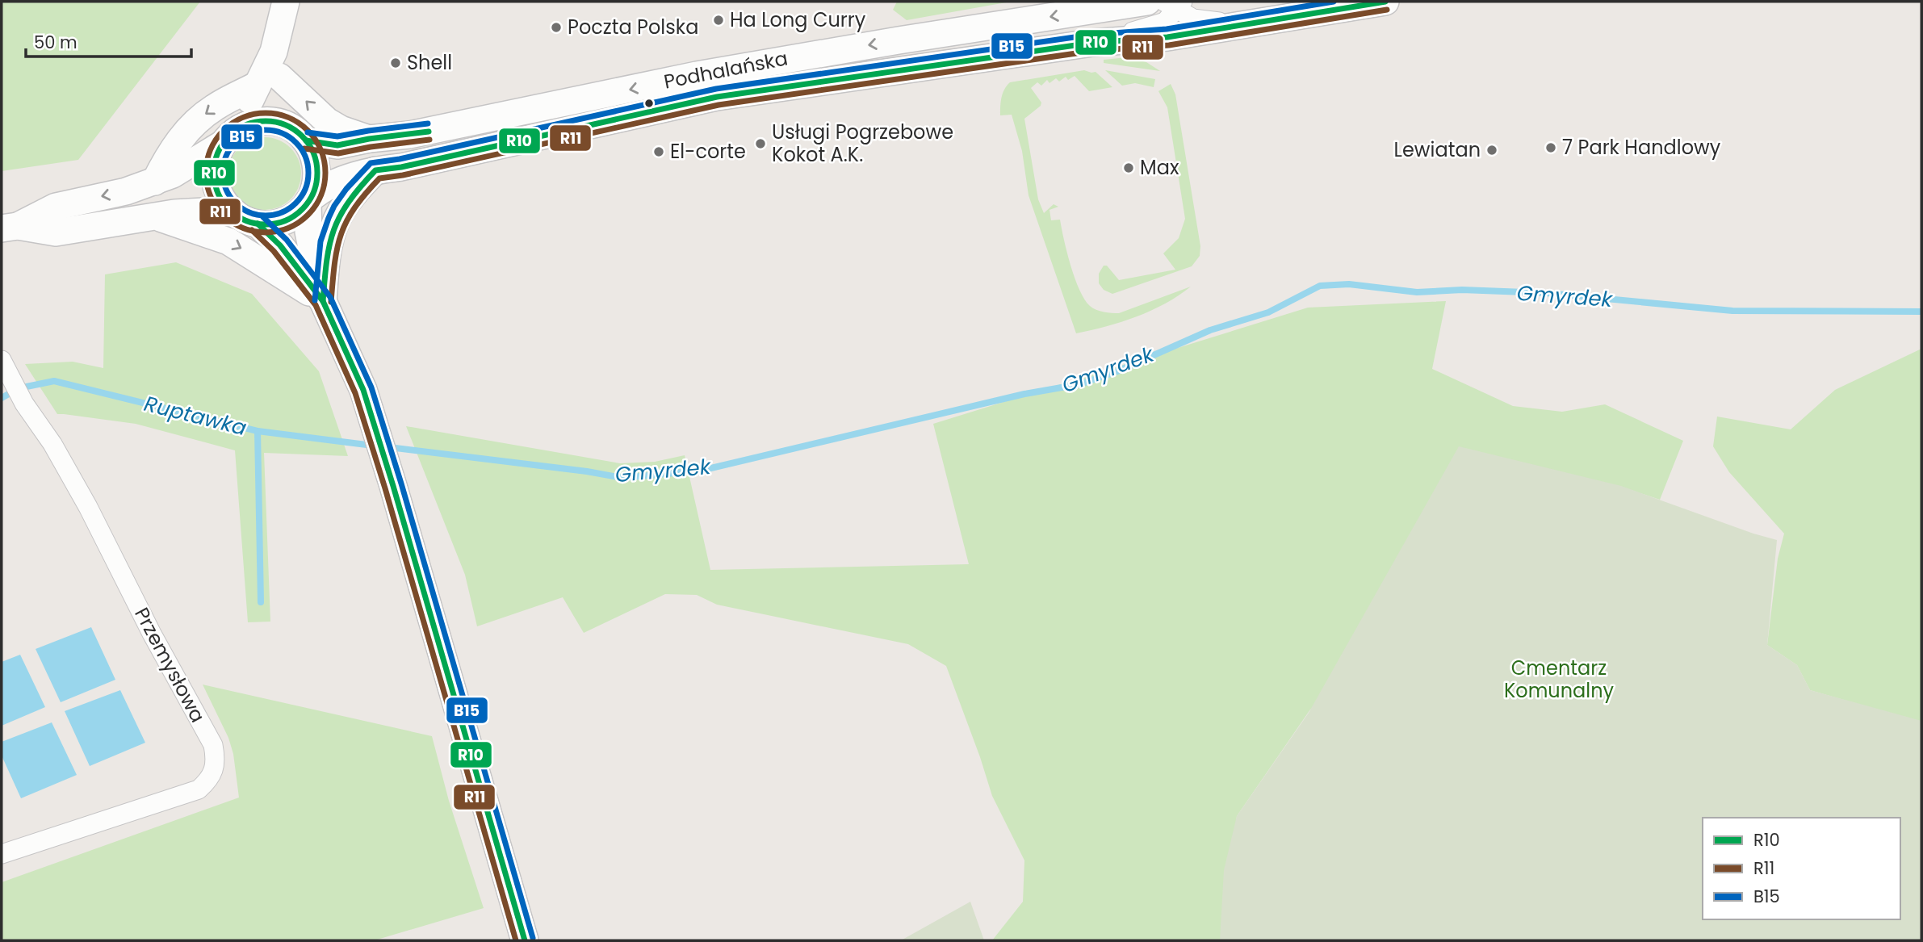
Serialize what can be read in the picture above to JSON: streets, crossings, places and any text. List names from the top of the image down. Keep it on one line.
{"streets":{"street":["Podhalańska","Przemysłowa"]},"water":["Gmyrdek","Ruptawka"],"parks":["Cmentarz Komunalny"],"places":["Ha Long Curry","Poczta Polska","Shell","Usługi Pogrzebowe Kokot A.K.","7 Park Handlowy","Lewiatan","El-corte","Max"],"lines":["transit line R10","transit line B15","transit line R11"],"legend":["R10","R11","B15"],"scale_bar":"50 m"}
